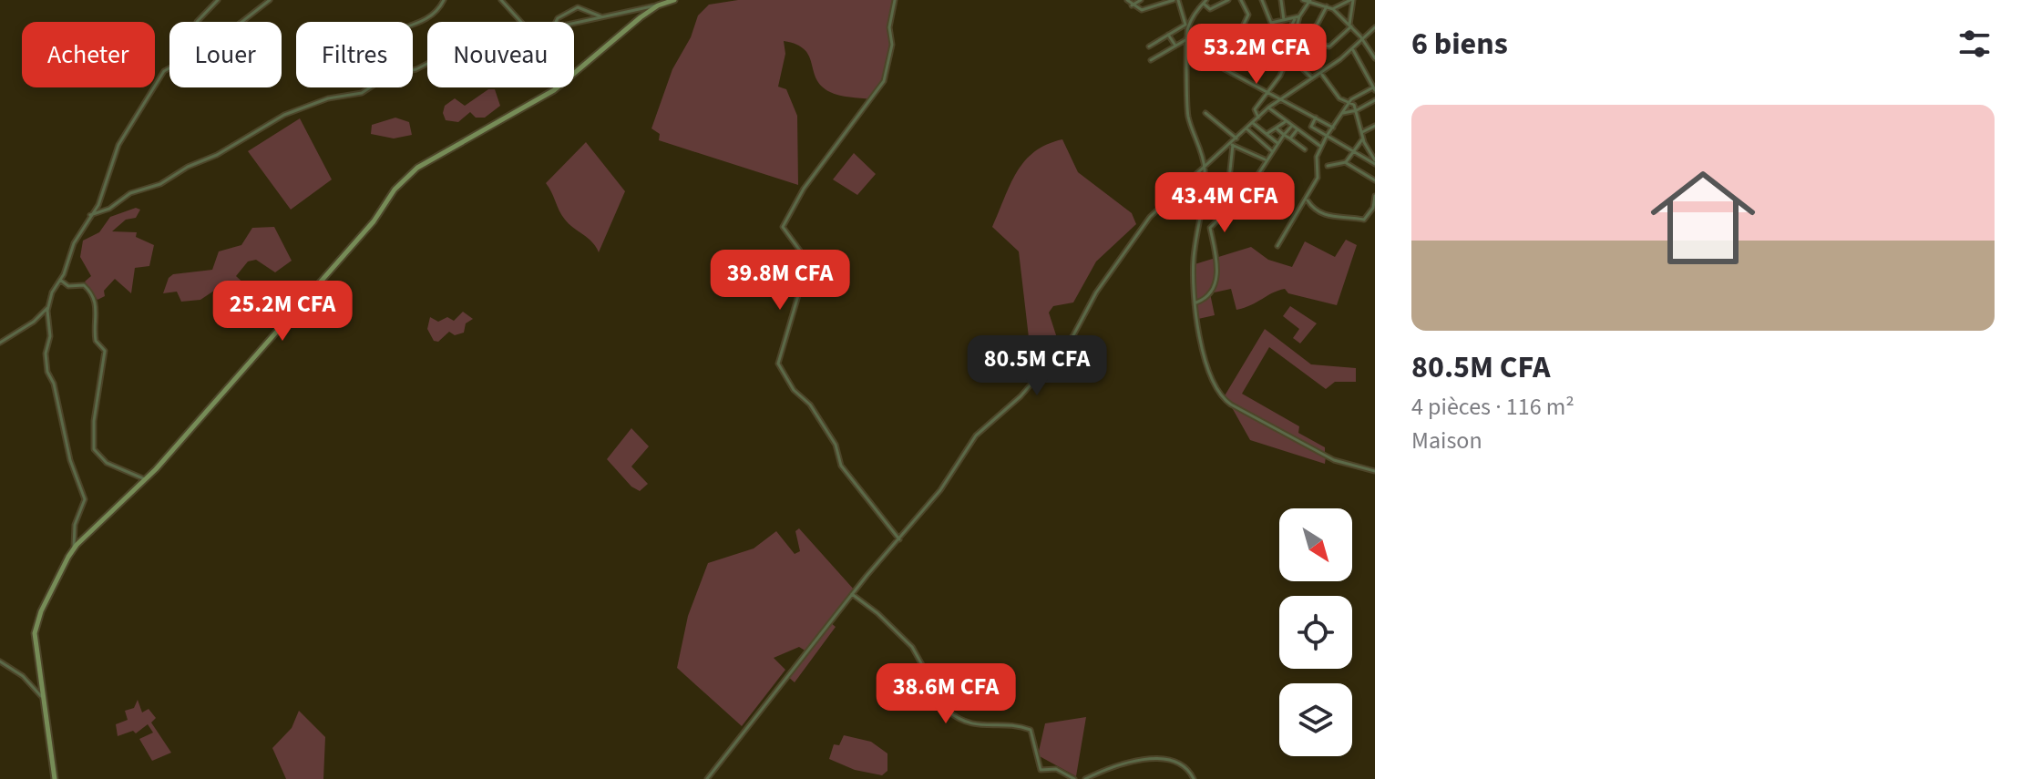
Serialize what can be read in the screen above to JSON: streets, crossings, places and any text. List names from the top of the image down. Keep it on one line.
{"north":"bottom right","page":{"heading":"6 biens","chip":["Acheter","Louer","Filtres","Nouveau"],"price":["53.2M CFA","43.4M CFA","39.8M CFA","25.2M CFA","80.5M CFA","38.6M CFA"],"list":[{"name":"80.5M CFA","note":"4 pièces · 116 m² · Maison"}]}}
